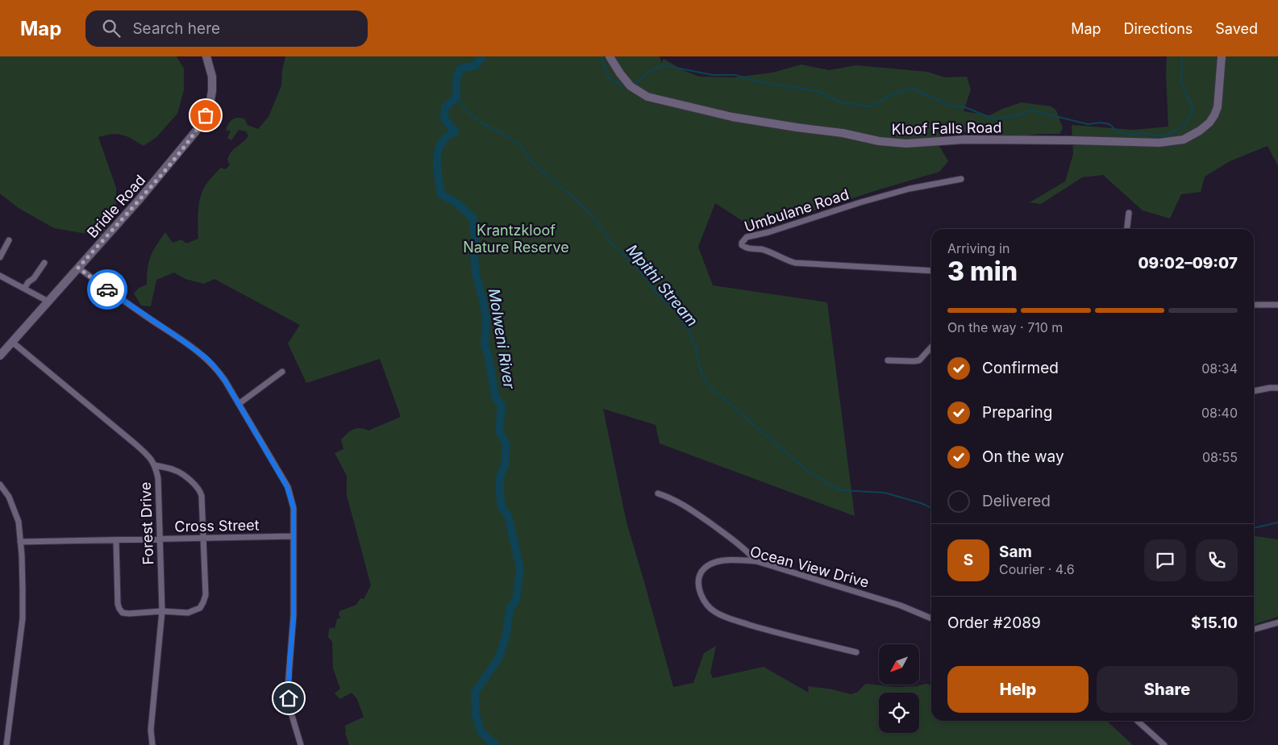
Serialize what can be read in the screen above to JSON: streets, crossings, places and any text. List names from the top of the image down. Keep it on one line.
{"streets":{"main road":["Kloof Falls Road","Bridle Road"],"street":["Umbulane Road","Forest Drive","Cross Street","Ocean View Drive"]},"crossings":[["Bridle Road","Forest Drive"],["Forest Drive","Cross Street"]],"water":["Mpithi Stream","Molweni River"],"parks":["Krantzkloof Nature Reserve"],"north":"bottom left","page":{"header":"Map","search":"Search here","nav":["Map","Directions","Saved"],"heading":["3 min","Arriving in","09:02–09:07"],"panel":["Sam","Courier · 4.6","Order #2089","$15.10"],"bar":"On the way · 710 m","list":[["Confirmed","08:34"],["Preparing","08:40"],["On the way","08:55"],"Delivered"],"round":"S","buttons":["Help","Share"]}}
